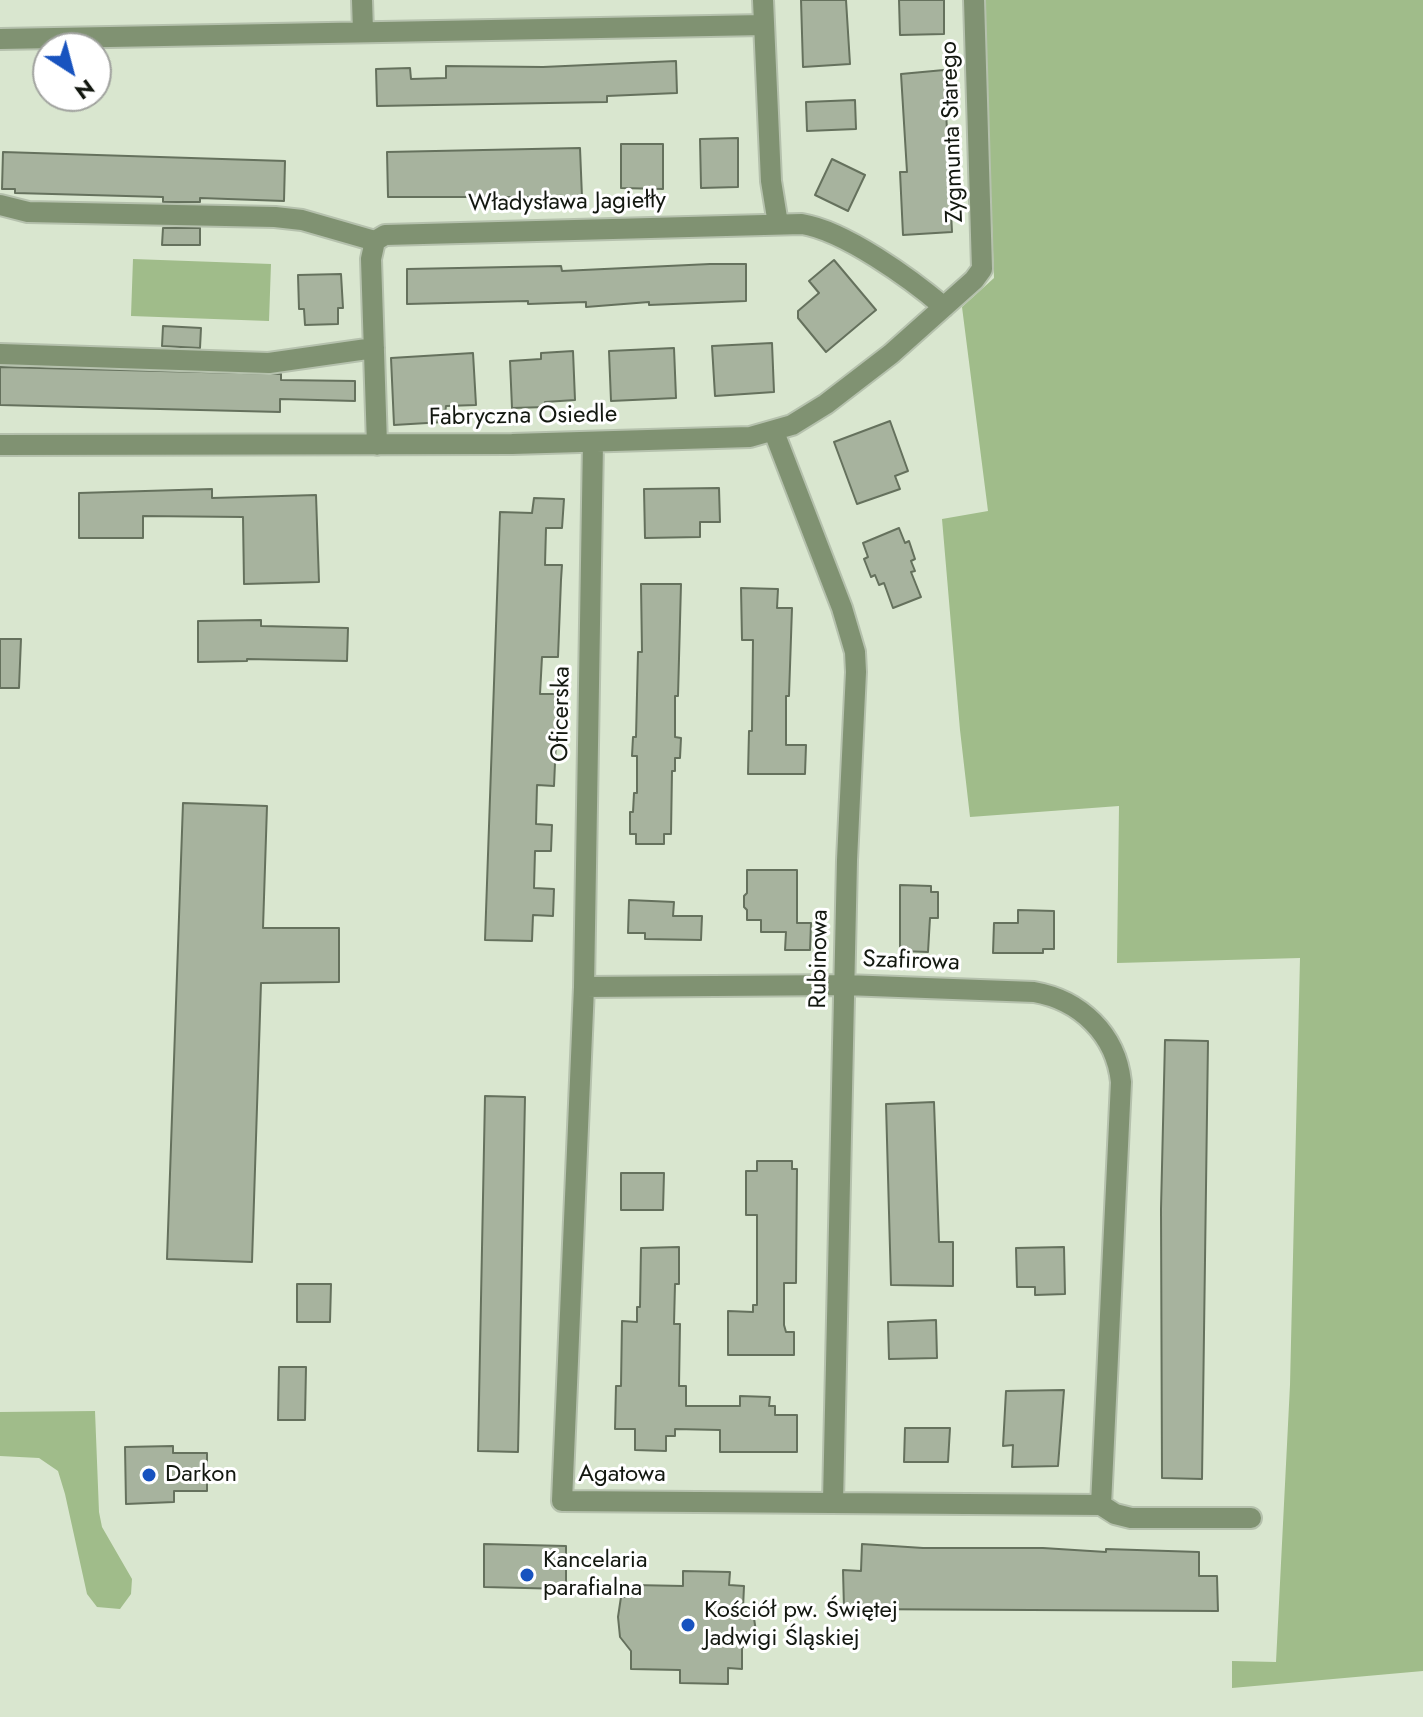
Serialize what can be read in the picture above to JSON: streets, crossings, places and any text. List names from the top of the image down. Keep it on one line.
{"streets":{"street":["Zygmunta Starego","Władysława Jagiełły","Fabryczna Osiedle","Oficerska","Rubinowa","Szafirowa","Agatowa"]},"crossings":[["Zygmunta Starego","Fabryczna Osiedle"],["Władysława Jagiełły","Fabryczna Osiedle"],["Fabryczna Osiedle","Oficerska"],["Fabryczna Osiedle","Rubinowa"],["Oficerska","Szafirowa"],["Oficerska","Agatowa"],["Rubinowa","Szafirowa"],["Rubinowa","Agatowa"],["Szafirowa","Agatowa"]],"places":["Darkon","Kancelaria parafialna","Kościół pw. Świętej Jadwigi Śląskiej"],"north":"bottom right"}
